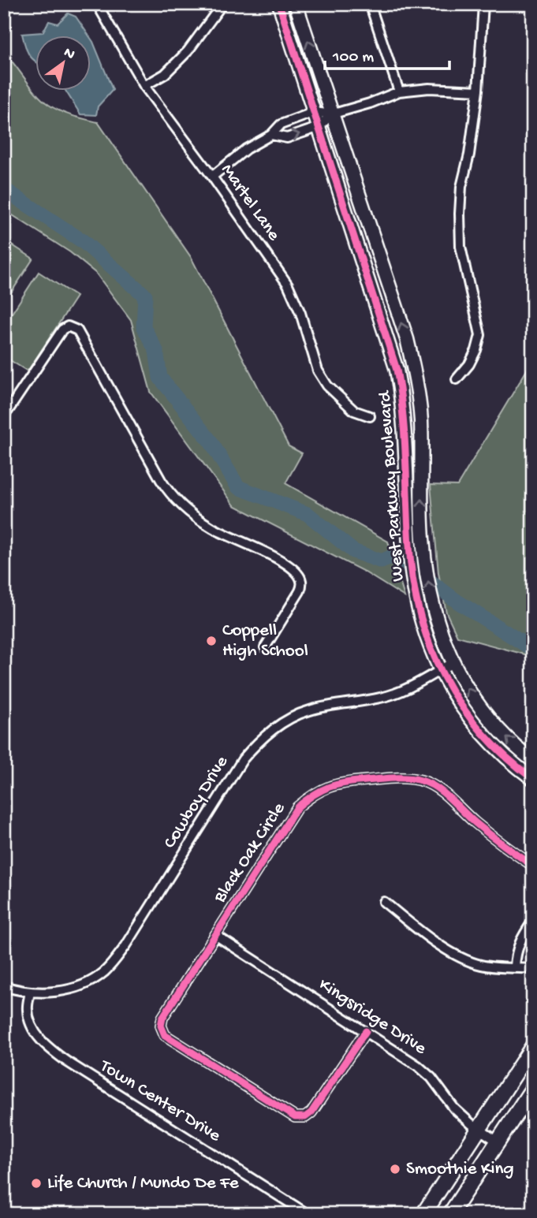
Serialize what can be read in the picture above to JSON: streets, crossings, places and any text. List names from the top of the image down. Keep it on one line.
{"streets":{"street":["Martel Lane","West Parkway Boulevard","Cowboy Drive","Black Oak Circle","Kingsridge Drive","Town Center Drive"]},"crossings":[["West Parkway Boulevard","Cowboy Drive"],["Cowboy Drive","Town Center Drive"],["Black Oak Circle","Kingsridge Drive"]],"places":["Coppell High School","Smoothie King","Life Church / Mundo De Fe"],"scale_bar":"100 m","north":"top right"}
